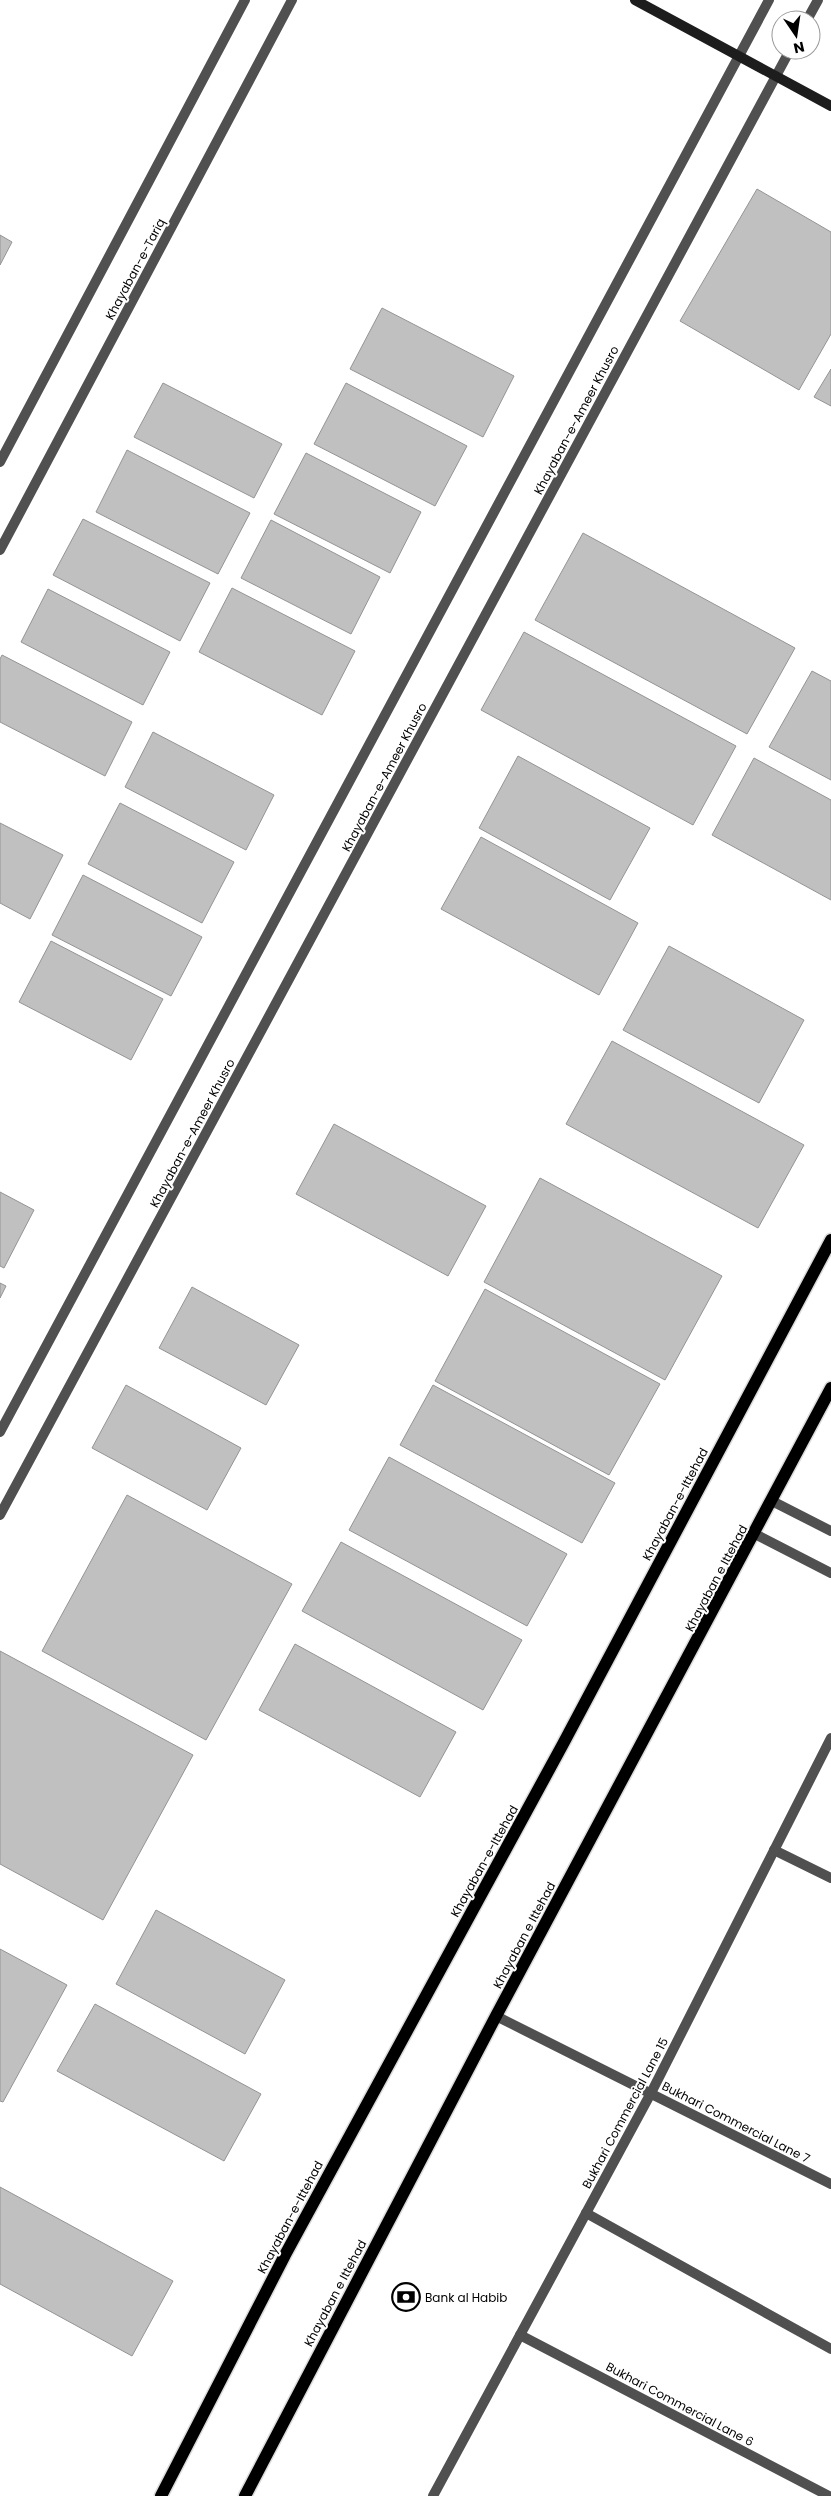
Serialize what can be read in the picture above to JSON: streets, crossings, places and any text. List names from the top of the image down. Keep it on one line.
{"streets":{"main road":["Khayaban-e-Ittehad","Khayaban e Ittehad"],"street":["Khayaban-e-Tariq","Khayaban-e-Ameer Khusro","Bukhari Commercial Lane 15","Bukhari Commercial Lane 7","Bukhari Commercial Lane 6"]},"crossings":[["Khayaban e Ittehad","Bukhari Commercial Lane 7"],["Bukhari Commercial Lane 15","Bukhari Commercial Lane 7"],["Bukhari Commercial Lane 15","Bukhari Commercial Lane 6"]],"places":{"bank":["Bank al Habib"]},"north":"bottom"}
